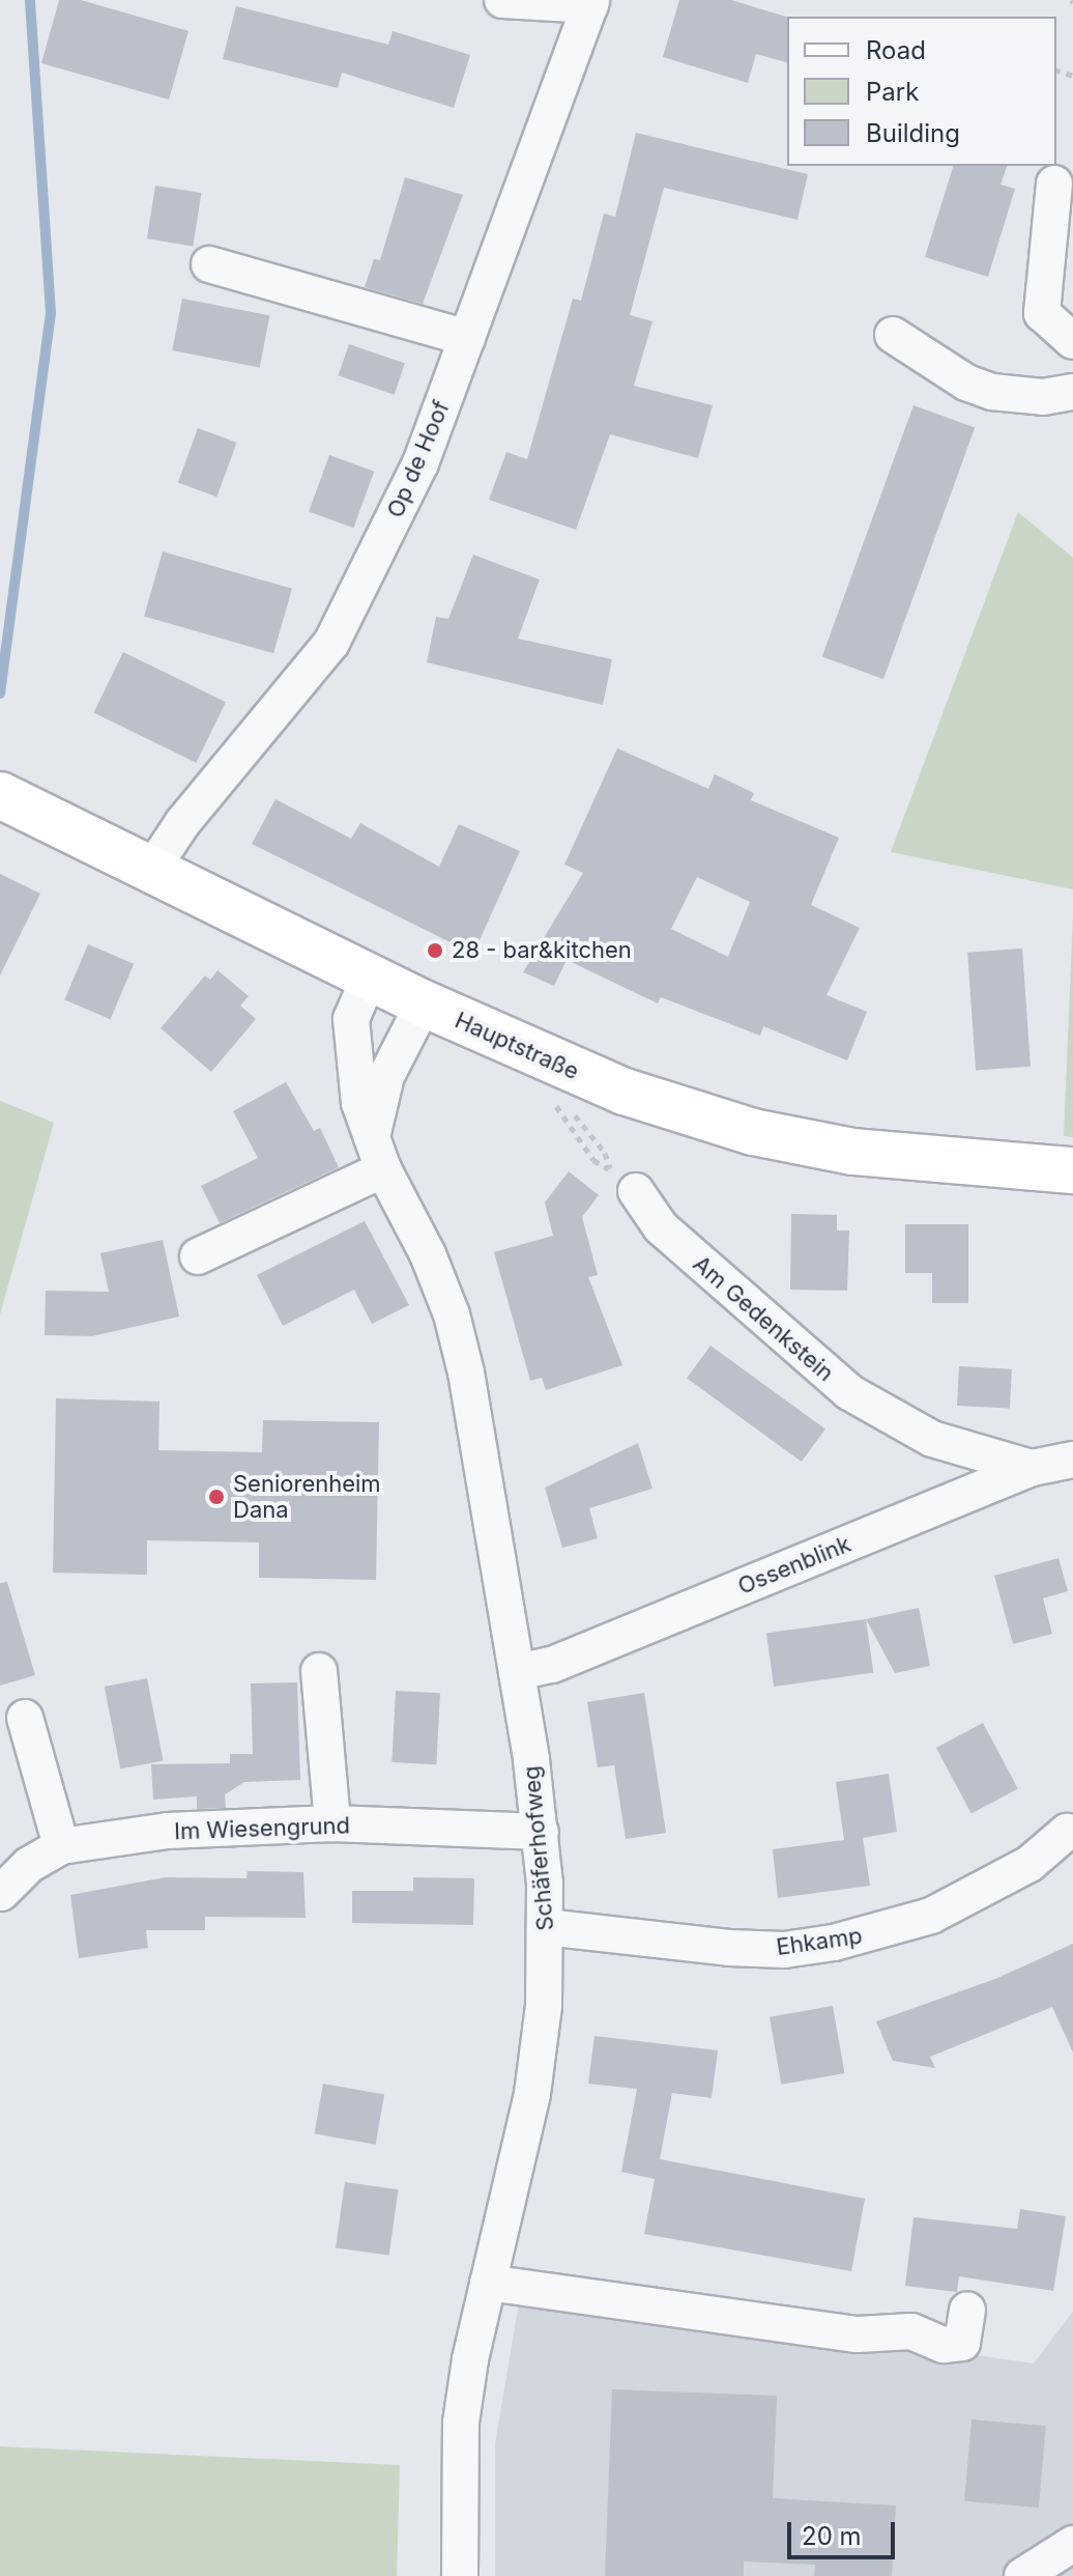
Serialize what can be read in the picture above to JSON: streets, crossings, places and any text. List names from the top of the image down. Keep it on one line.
{"streets":{"main road":["Hauptstraße"],"street":["Op de Hoof","Am Gedenkstein","Ossenblink","Im Wiesengrund","Schäferhofweg","Ehkamp"]},"crossings":[["Op de Hoof","Hauptstraße"],["Hauptstraße","Schäferhofweg"],["Am Gedenkstein","Ossenblink"],["Ossenblink","Schäferhofweg"],["Im Wiesengrund","Schäferhofweg"],["Schäferhofweg","Ehkamp"]],"places":["28 - bar&kitchen","Seniorenheim Dana"],"legend":["Road","Park","Building"],"scale_bar":"20 m"}
